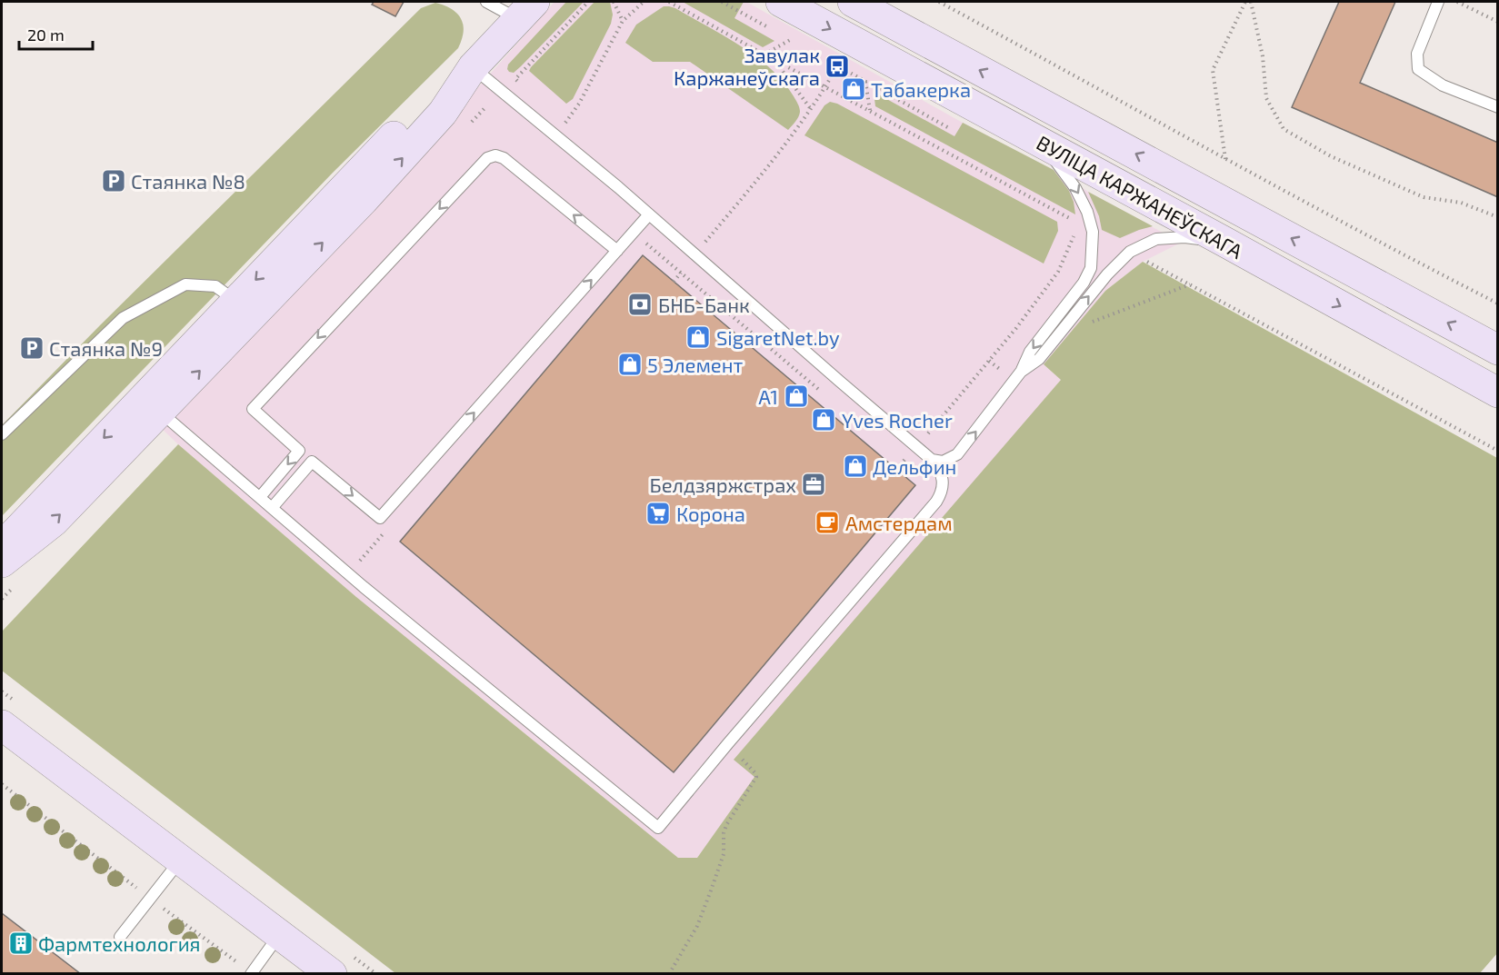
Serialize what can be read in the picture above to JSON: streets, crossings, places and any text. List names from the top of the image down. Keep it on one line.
{"streets":{"street":["ВУЛІЦА КАРЖАНЕЎСКАГА"]},"places":{"bus stop":["Завулак Каржанеўскага"],"shop":["Табакерка","SigaretNet.by","5 Элемент","A1","Yves Rocher","Дельфин"],"parking":["Стаянка №8","Стаянка №9"],"bank":["БНБ-Банк"],"office":["Белдзяржстрах"],"supermarket":["Корона"],"cafe":["Амстердам"],"building":["Фармтехнология"]},"scale_bar":"20 m"}
